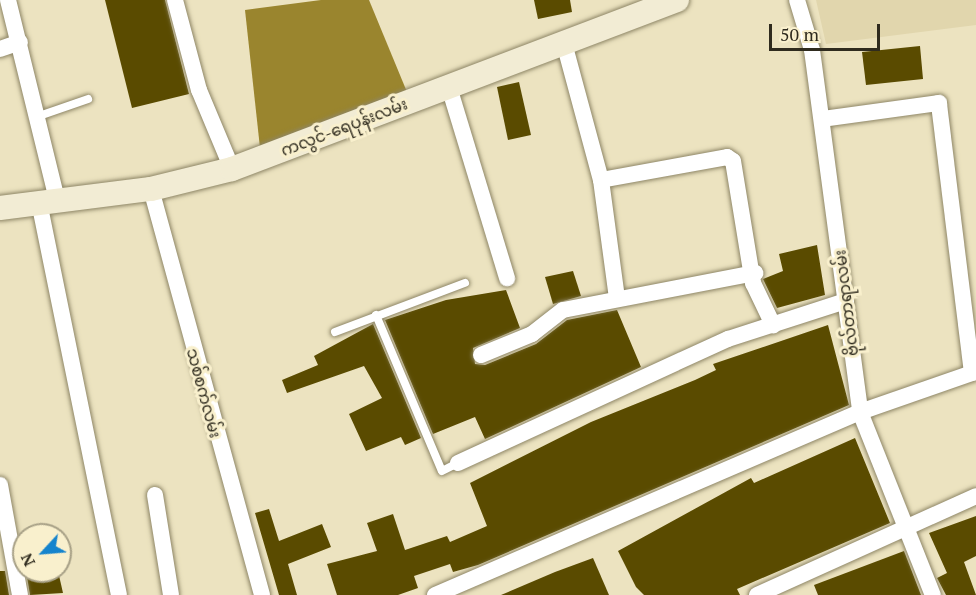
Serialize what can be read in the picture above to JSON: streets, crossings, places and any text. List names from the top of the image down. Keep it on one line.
{"streets":{"street":["ကလွင်-ရေပုန်းလမ်း","ဗိုလ်တာရာလမ်း","သစ်စက်လမ်း"]},"crossings":[["ကလွင်-ရေပုန်းလမ်း","သစ်စက်လမ်း"]],"scale_bar":"50 m","north":"bottom left"}
